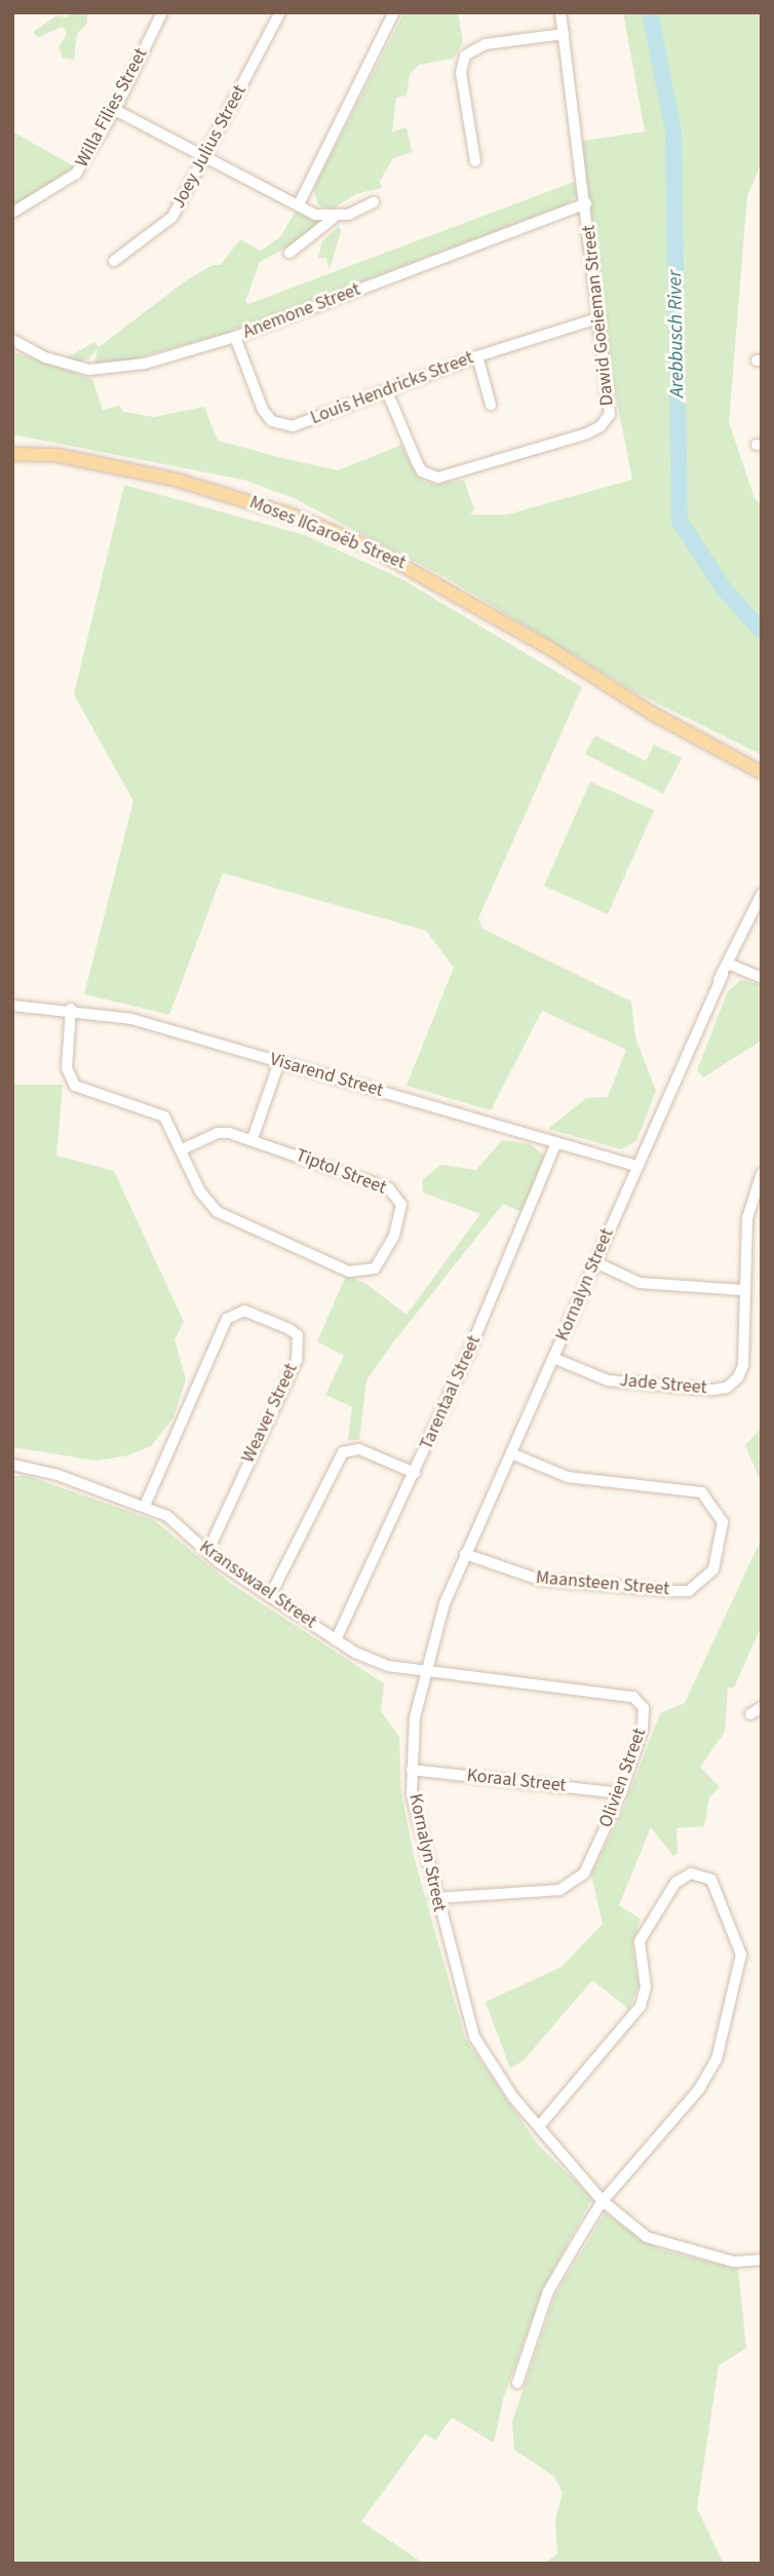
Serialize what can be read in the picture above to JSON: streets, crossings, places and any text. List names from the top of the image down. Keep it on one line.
{"streets":{"main road":["Moses ǁGaroëb Street"],"street":["Willa Filies Street","Joey Julius Street","Anemone Street","Dawid Goeieman Street","Louis Hendricks Street","Visarend Street","Tiptol Street","Kornalyn Street","Jade Street","Tarentaal Street","Weaver Street","Maansteen Street","Kransswael Street","Olivien Street","Koraal Street"]},"crossings":[["Anemone Street","Dawid Goeieman Street"],["Anemone Street","Louis Hendricks Street"],["Dawid Goeieman Street","Louis Hendricks Street"],["Visarend Street","Tiptol Street"],["Visarend Street","Kornalyn Street"],["Visarend Street","Tarentaal Street"],["Kornalyn Street","Jade Street"],["Kornalyn Street","Maansteen Street"],["Kornalyn Street","Kransswael Street"],["Kornalyn Street","Olivien Street"],["Kornalyn Street","Koraal Street"],["Tarentaal Street","Kransswael Street"],["Weaver Street","Kransswael Street"],["Kransswael Street","Olivien Street"],["Olivien Street","Koraal Street"]],"water":["Arebbusch River"]}
